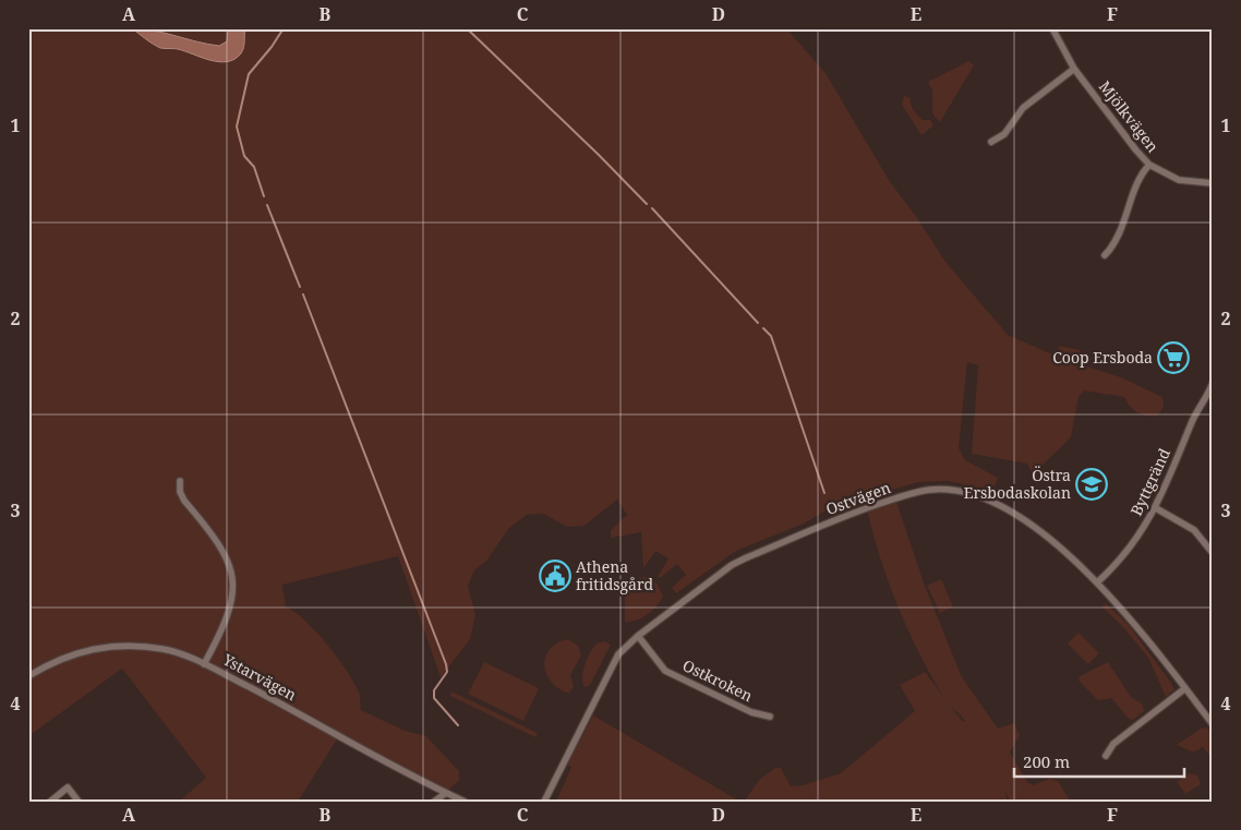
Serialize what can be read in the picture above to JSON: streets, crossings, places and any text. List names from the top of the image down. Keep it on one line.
{"streets":{"street":["Mjölkvägen","Byttgränd","Ostvägen","Ystarvägen","Ostkroken"]},"crossings":[["Byttgränd","Ostvägen"],["Ostvägen","Ostkroken"]],"places":{"supermarket":["Coop Ersboda"],"school or university":["Östra Ersbodaskolan"],"public building":["Athena fritidsgård"]},"scale_bar":"200 m","grid":{"columns":["A","B","C","D","E","F"],"rows":["1","2","3","4"]}}
